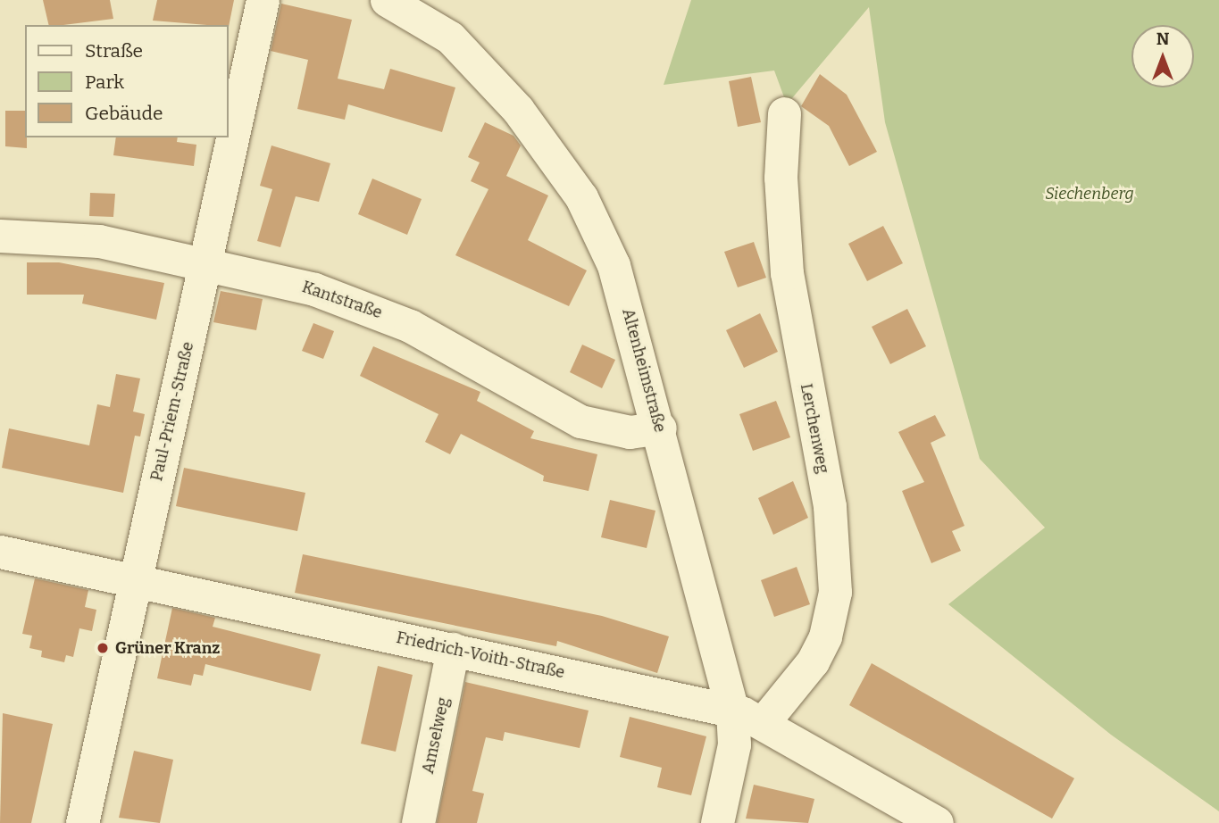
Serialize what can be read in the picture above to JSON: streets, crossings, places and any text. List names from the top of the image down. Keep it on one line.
{"streets":{"street":["Kantstraße","Altenheimstraße","Paul-Priem-Straße","Lerchenweg","Friedrich-Voith-Straße","Amselweg"]},"crossings":[["Kantstraße","Altenheimstraße"],["Kantstraße","Paul-Priem-Straße"],["Altenheimstraße","Friedrich-Voith-Straße"],["Paul-Priem-Straße","Friedrich-Voith-Straße"],["Lerchenweg","Friedrich-Voith-Straße"],["Friedrich-Voith-Straße","Amselweg"]],"parks":["Siechenberg"],"places":["Grüner Kranz"],"legend":["Straße","Park","Gebäude"],"north":"top"}
